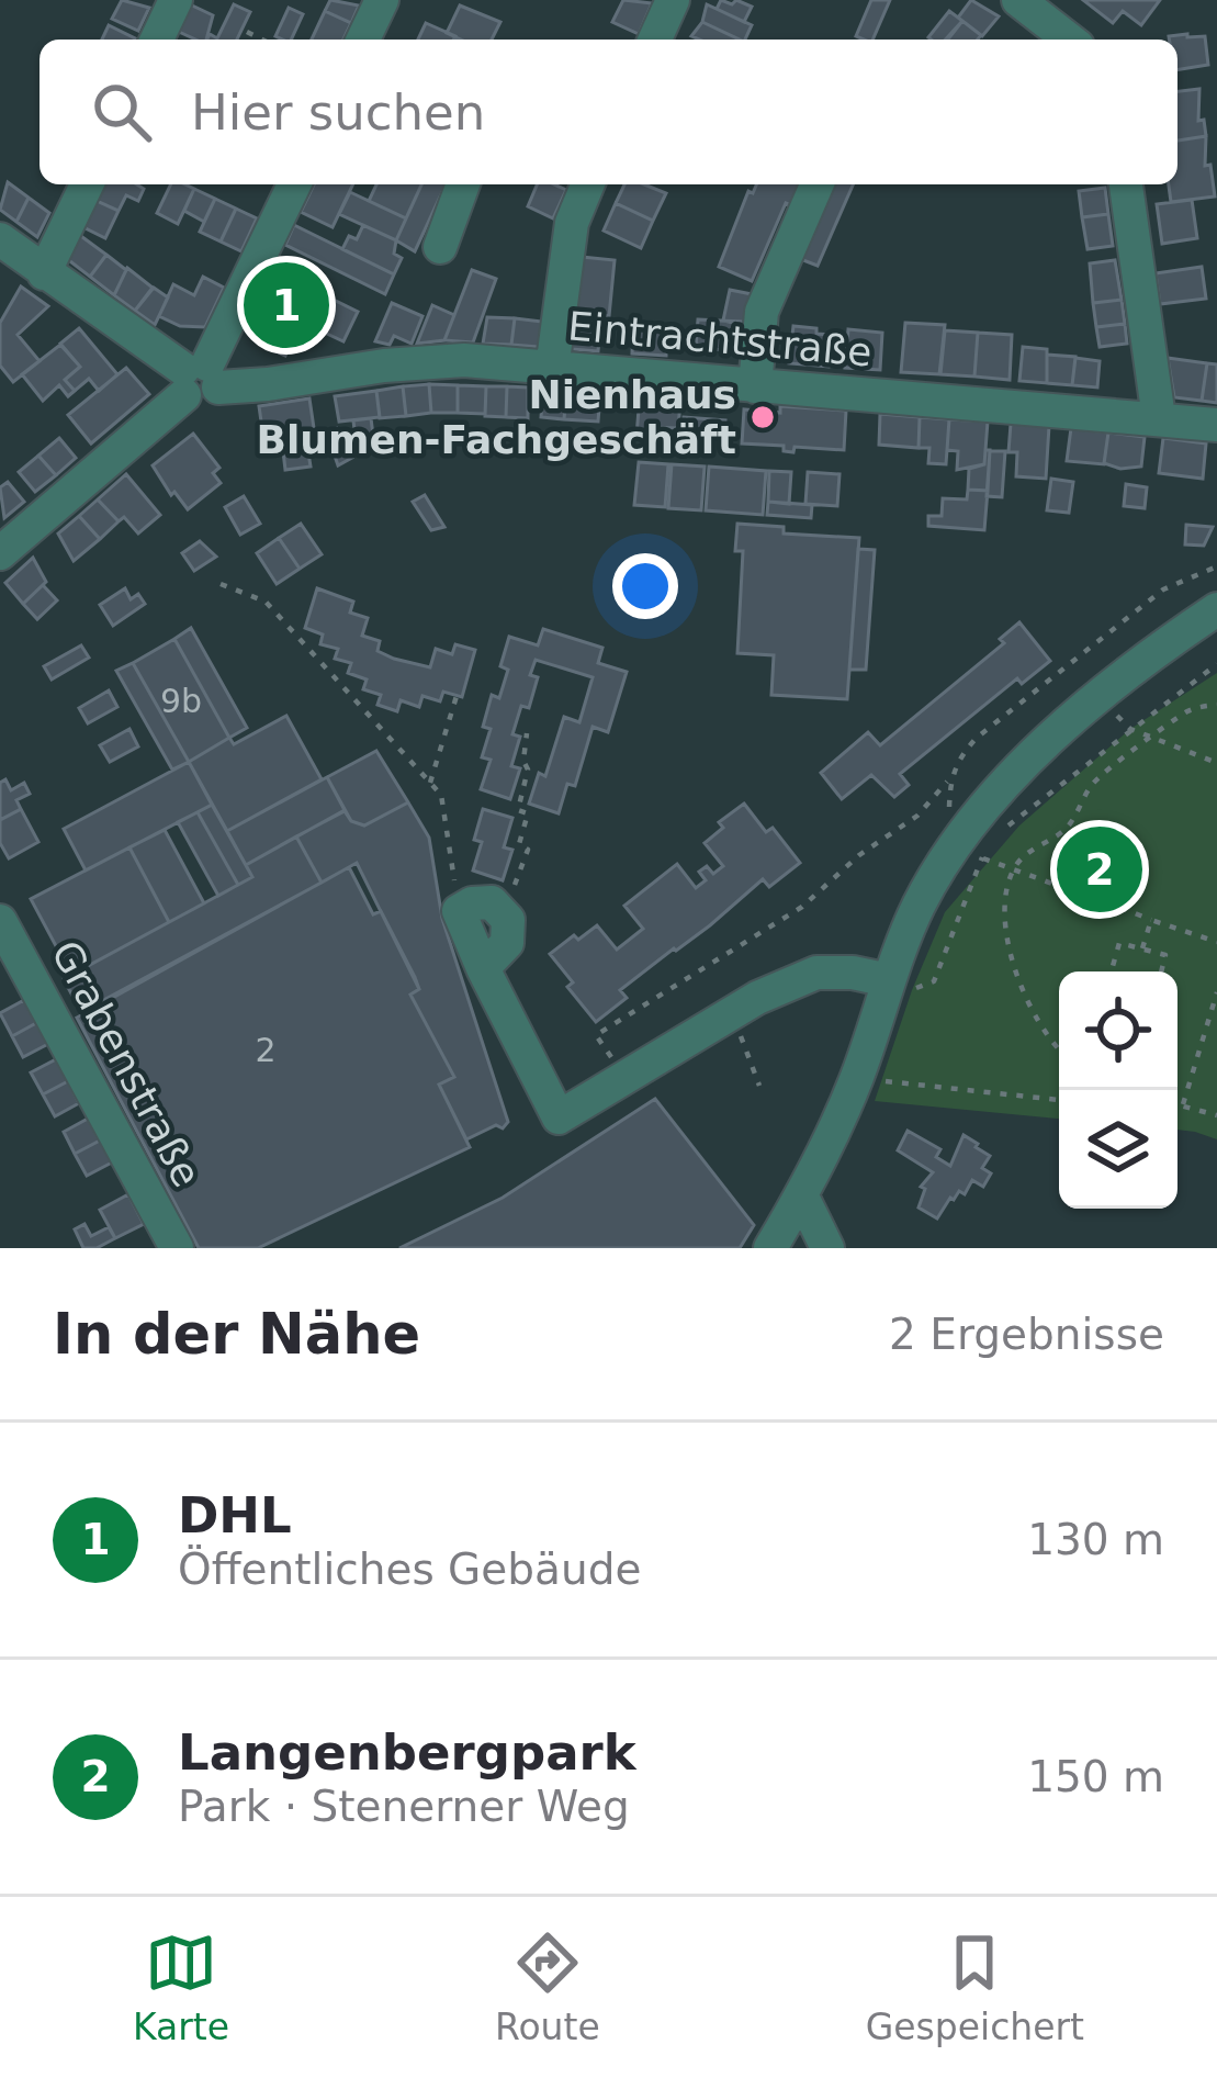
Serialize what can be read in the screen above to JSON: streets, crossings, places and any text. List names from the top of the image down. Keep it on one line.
{"streets":{"street":["Eintrachtstraße","Grabenstraße"]},"places":["Nienhaus Blumen-Fachgeschäft"],"house_numbers":["9b","2"],"page":{"search":"Hier suchen","pins":["1","2"],"heading":["In der Nähe","2 Ergebnisse"],"list":[{"mark":"1","name":"DHL","note":"Öffentliches Gebäude","value":"130 m"},{"mark":"2","name":"Langenbergpark","note":"Park · Stenerner Weg","value":"150 m"}],"nav":["Karte","Route","Gespeichert"]}}
